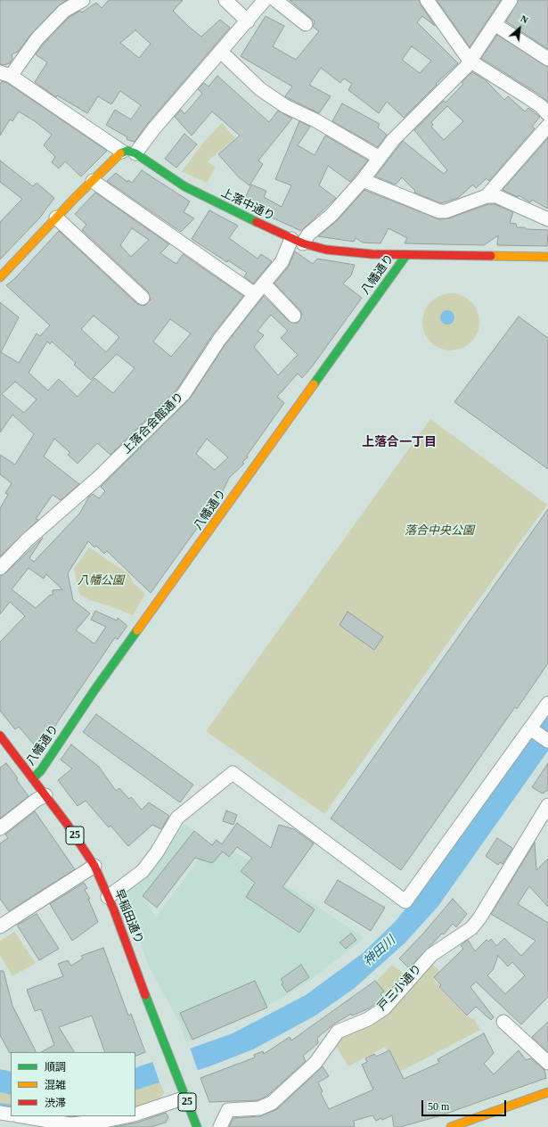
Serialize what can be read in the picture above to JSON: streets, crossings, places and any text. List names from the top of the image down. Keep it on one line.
{"streets":{"street":["上落中通り","八幡通り","上落合会館通り","25","早稲田通り","戸三小通り"]},"crossings":[["上落中通り","八幡通り"],["上落中通り","上落合会館通り"],["八幡通り","早稲田通り"]],"districts":["上落合一丁目"],"water":["神田川"],"parks":["落合中央公園","八幡公園"],"legend":["順調","混雑","渋滞"],"scale_bar":"50 m","north":"top right"}
